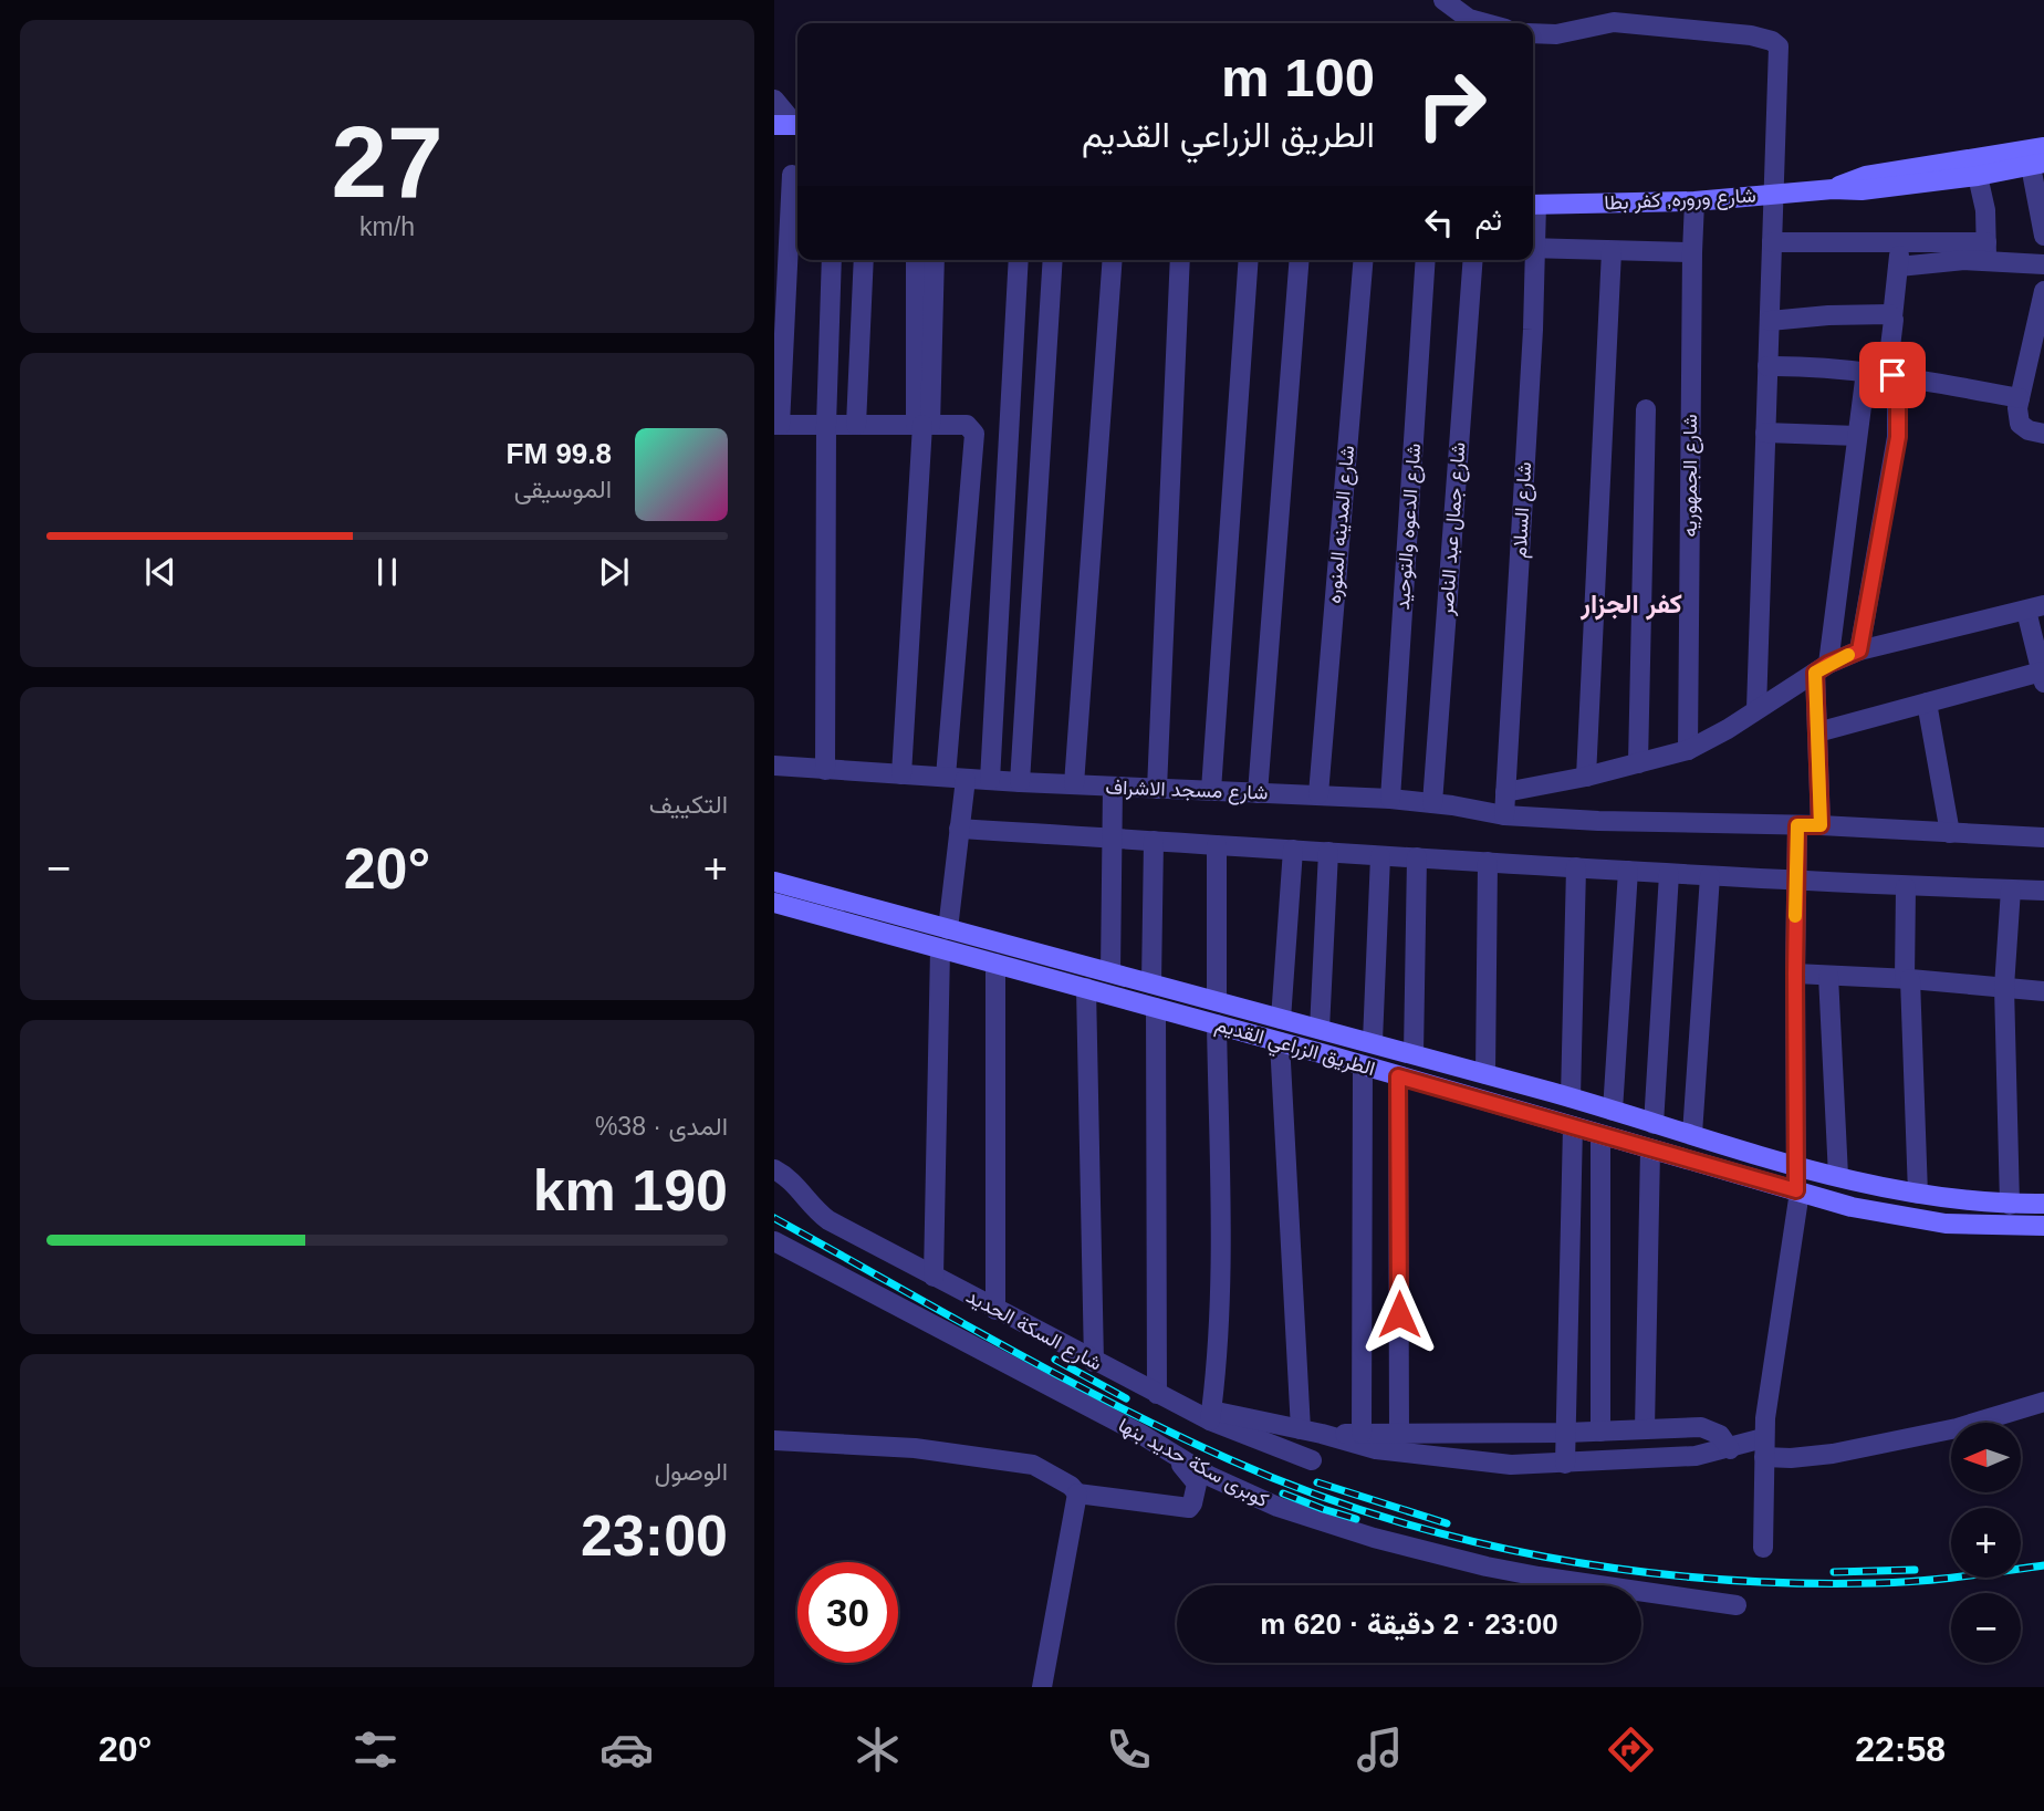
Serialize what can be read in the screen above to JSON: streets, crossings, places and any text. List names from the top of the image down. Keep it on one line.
{"streets":{"main road":["شارع وروره, كفر بطا","الطريق الزراعي القديم"],"street":["شارع الجمهوريه","شارع السلام","شارع المدينه المنوره","شارع الدعوه والتوحيد","شارع جمال عبد الناصر","شارع مسجد الاشراف","شارع السكة الحديد","كوبرى سكة حديد بنها"]},"crossings":[["شارع وروره, كفر بطا","شارع الجمهوريه"],["شارع السلام","شارع مسجد الاشراف"],["شارع المدينه المنوره","شارع مسجد الاشراف"],["شارع الدعوه والتوحيد","شارع مسجد الاشراف"],["شارع جمال عبد الناصر","شارع مسجد الاشراف"]],"districts":["كفر الجزار"],"north":"left","page":{"tile":[["27","km/h"],"التكييف",["المدى · 38%","190 km"],["الوصول","23:00"]],"turn":["100 m","الطريق الزراعي القديم"],"then":"ثم","song":["99.8 FM","الموسيقى"],"heat":["−","20°","+"],"map_buttons":["+","−"],"limit":"30","trip":"23:00 · 2 دقيقة · 620 m","tabs":["22:58","20°"]}}
